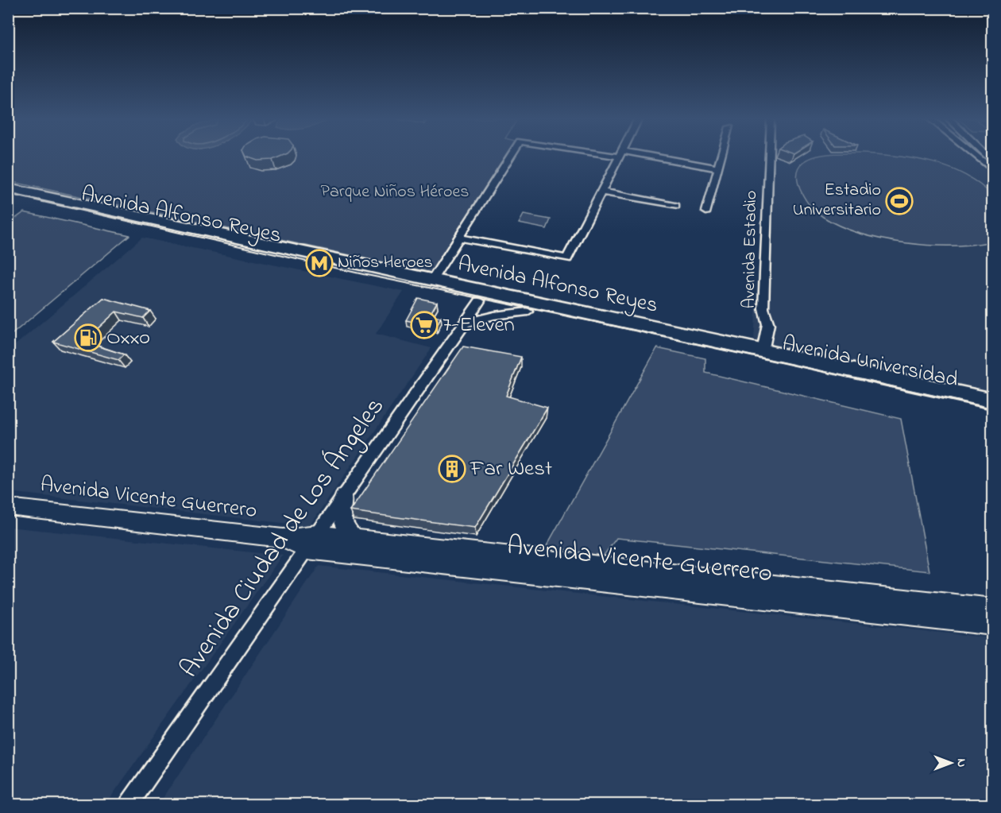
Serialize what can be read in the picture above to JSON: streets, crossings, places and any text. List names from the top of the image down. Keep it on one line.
{"streets":{"highway":["Avenida Alfonso Reyes","Avenida Universidad"],"main road":["Avenida Vicente Guerrero"],"street":["Avenida Estadio","Avenida Ciudad de Los Ángeles"]},"crossings":[["Avenida Alfonso Reyes","Avenida Estadio"],["Avenida Alfonso Reyes","Avenida Universidad"],["Avenida Alfonso Reyes","Avenida Ciudad de Los Ángeles"],["Avenida Estadio","Avenida Universidad"],["Avenida Vicente Guerrero","Avenida Ciudad de Los Ángeles"]],"parks":["Parque Niños Héroes"],"places":{"sports":["Estadio Universitario"],"metro station":["Niños Heroes"],"supermarket":["7-Eleven"],"fuel station":["Oxxo"],"building":["Far West"]},"north":"right"}
